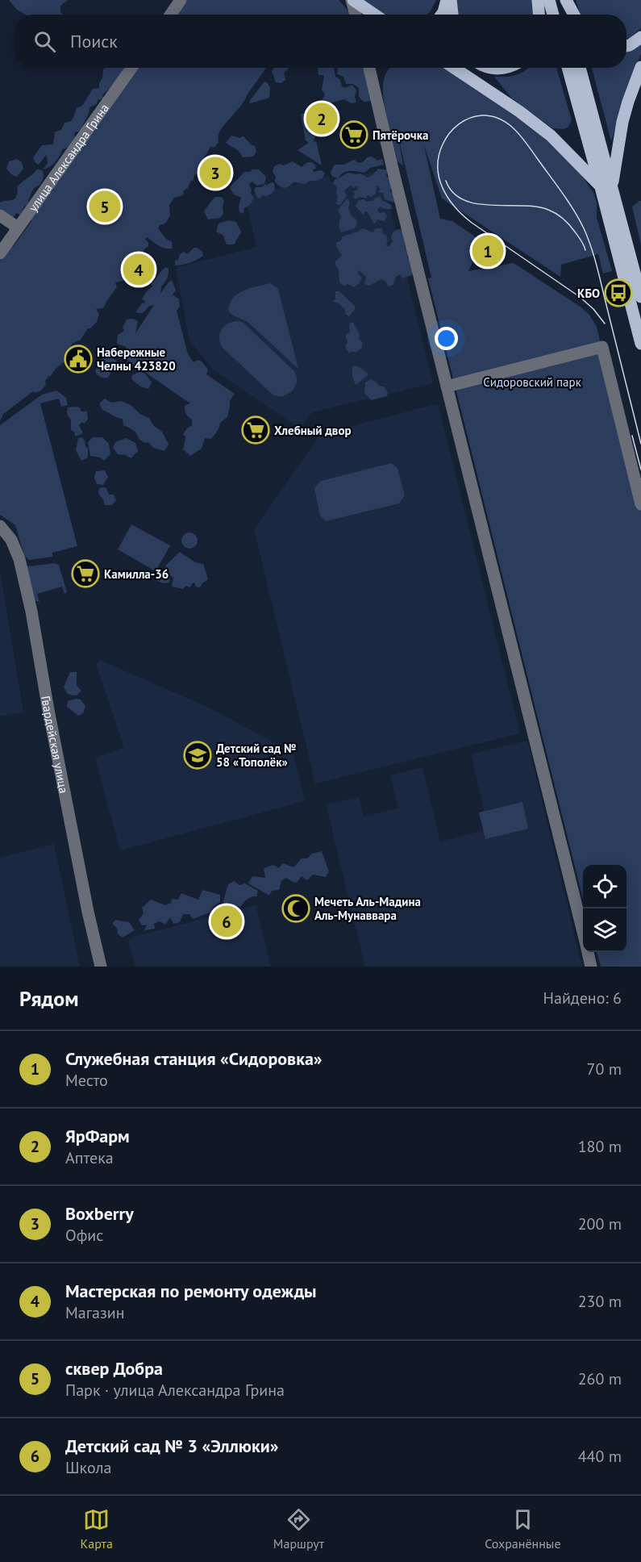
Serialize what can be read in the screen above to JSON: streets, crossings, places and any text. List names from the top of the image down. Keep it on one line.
{"streets":{"street":["улица Александра Грина","Гвардейская улица"]},"parks":["Сидоровский парк"],"places":{"supermarket":["Пятёрочка","Хлебный двор","Камилла-36"],"bus stop":["КБО"],"public building":["Набережные Челны 423820"],"school or university":["Детский сад № 58 «Тополёк»"],"mosque":["Мечеть Аль-Мадина Аль-Мунаввара"]},"page":{"search":"Поиск","pins":["2","3","5","1","4","6"],"heading":["Рядом","Найдено: 6"],"list":[{"mark":"1","name":"Служебная станция «Сидоровка»","note":"Место","value":"70 m"},{"mark":"2","name":"ЯрФарм","note":"Аптека","value":"180 m"},{"mark":"3","name":"Boxberry","note":"Офис","value":"200 m"},{"mark":"4","name":"Мастерская по ремонту одежды","note":"Магазин","value":"230 m"},{"mark":"5","name":"сквер Добра","note":"Парк · улица Александра Грина","value":"260 m"},{"mark":"6","name":"Детский сад № 3 «Эллюки»","note":"Школа","value":"440 m"}],"nav":["Карта","Маршрут","Сохранённые"]}}
